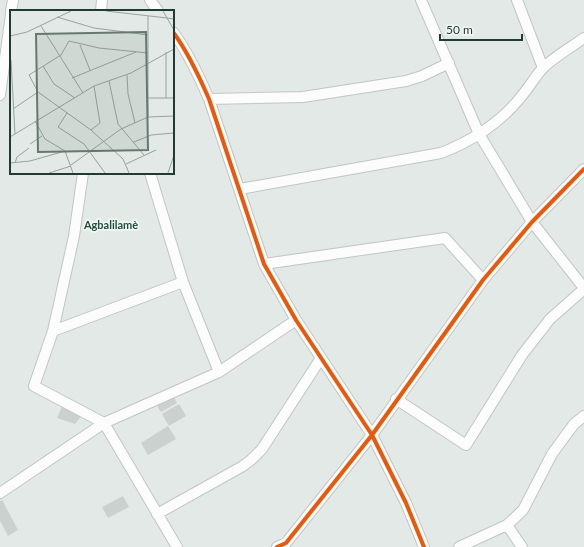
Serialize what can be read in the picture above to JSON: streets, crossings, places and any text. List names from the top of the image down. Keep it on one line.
{"districts":["Agbalilamè"],"scale_bar":"50 m"}
